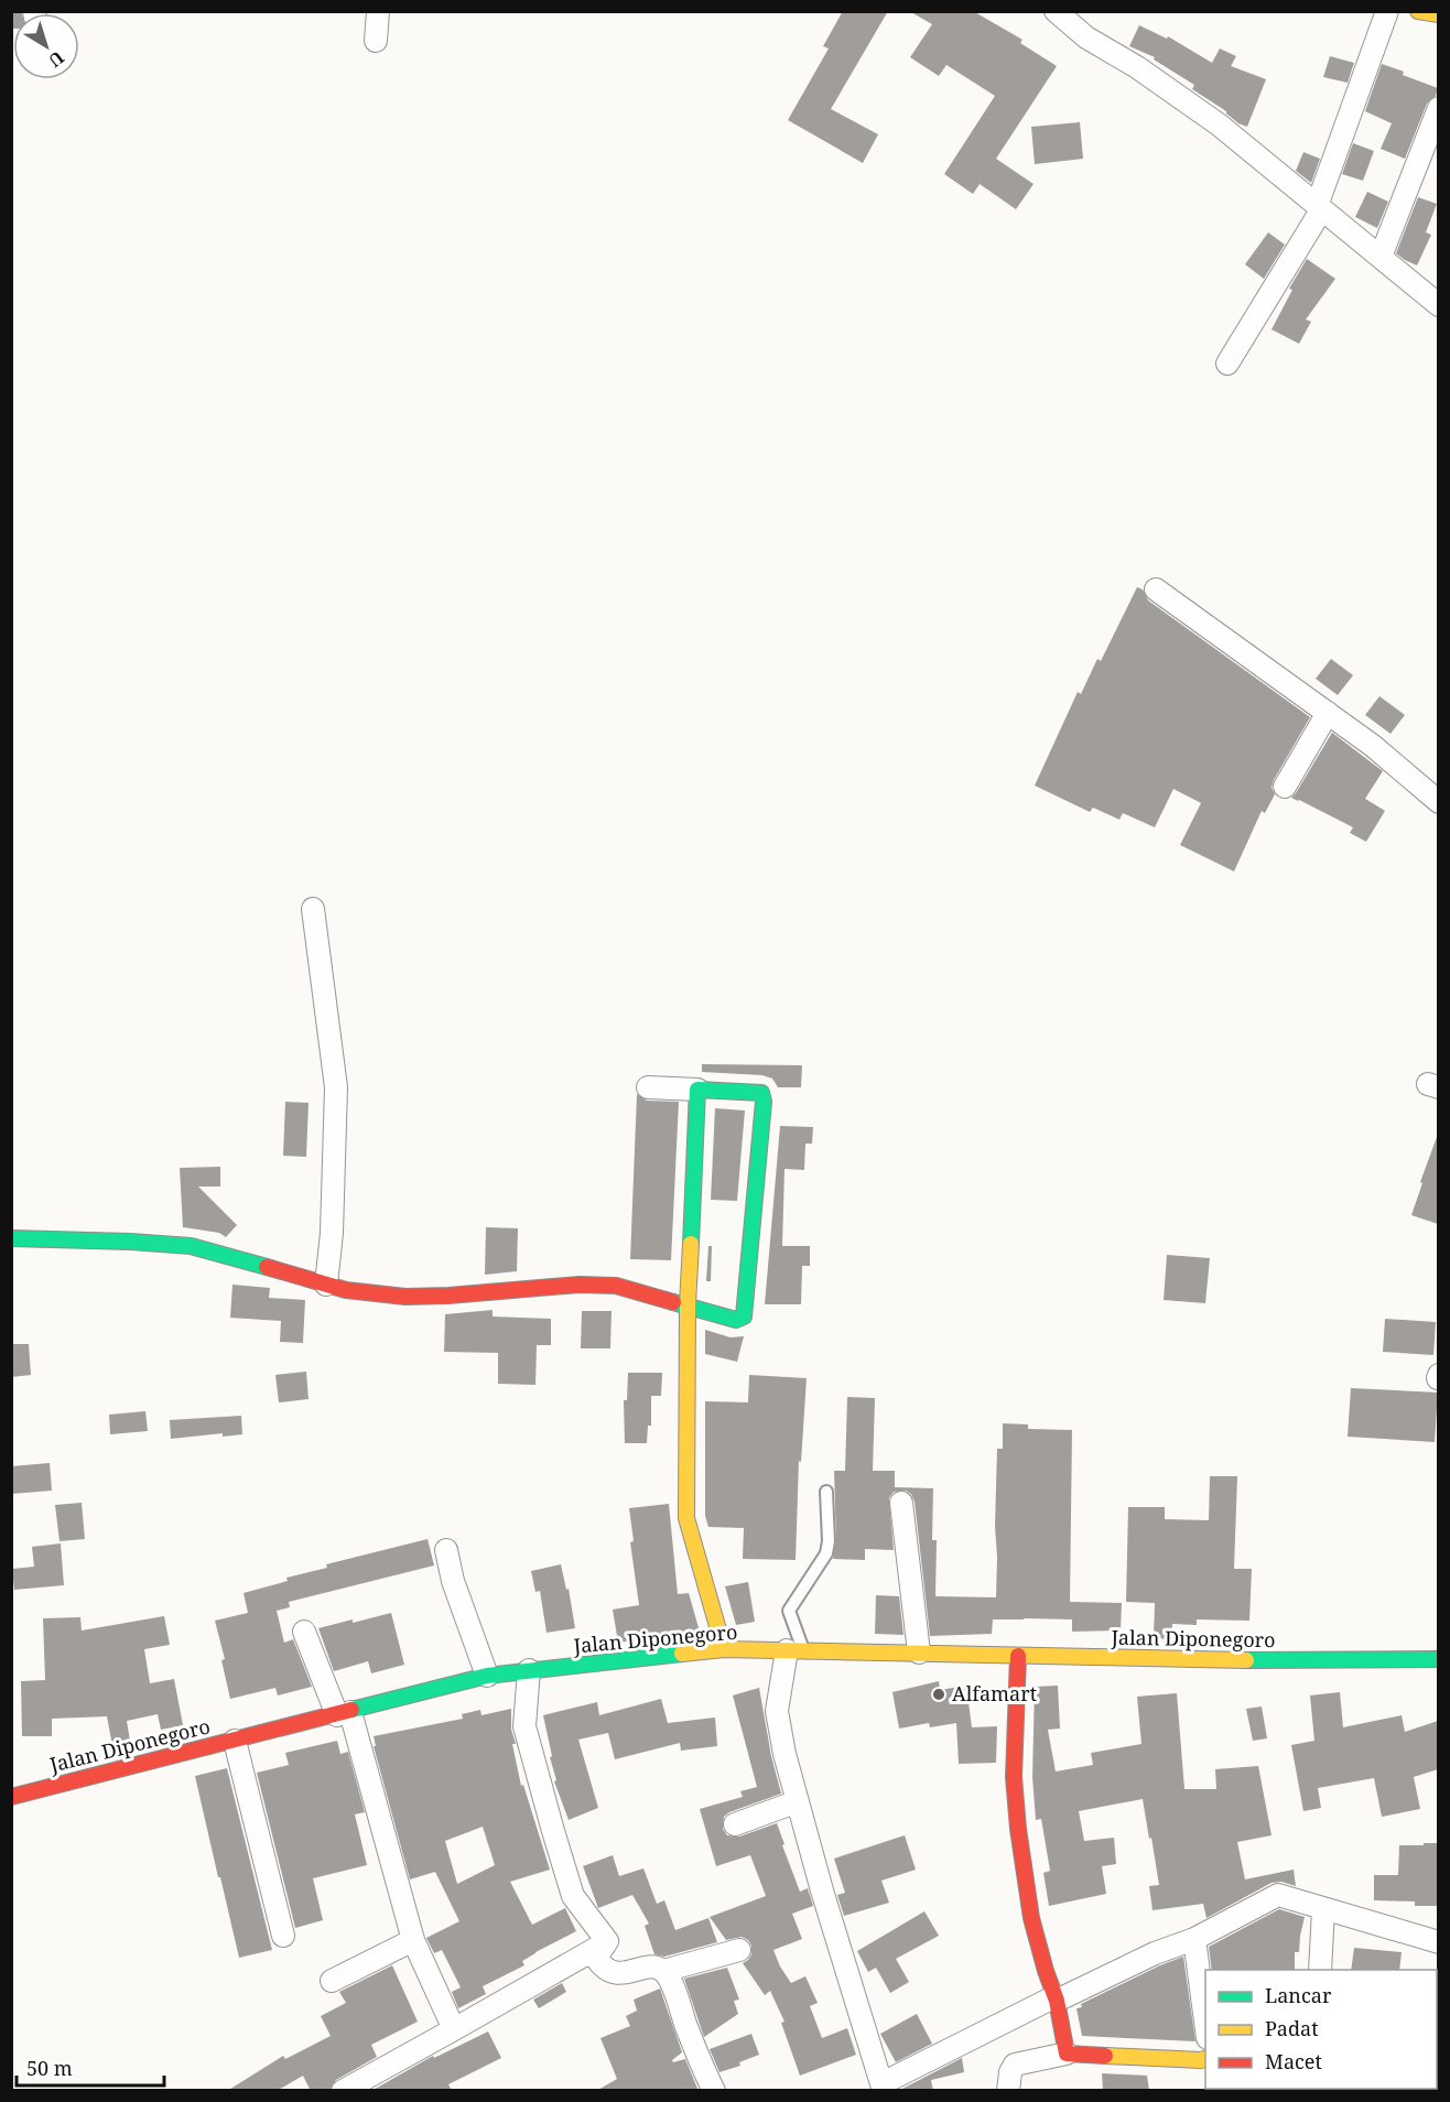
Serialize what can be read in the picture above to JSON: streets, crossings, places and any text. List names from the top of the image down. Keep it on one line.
{"streets":{"street":["Jalan Diponegoro"]},"places":["Alfamart"],"legend":["Lancar","Padat","Macet"],"scale_bar":"50 m","north":"bottom right"}
